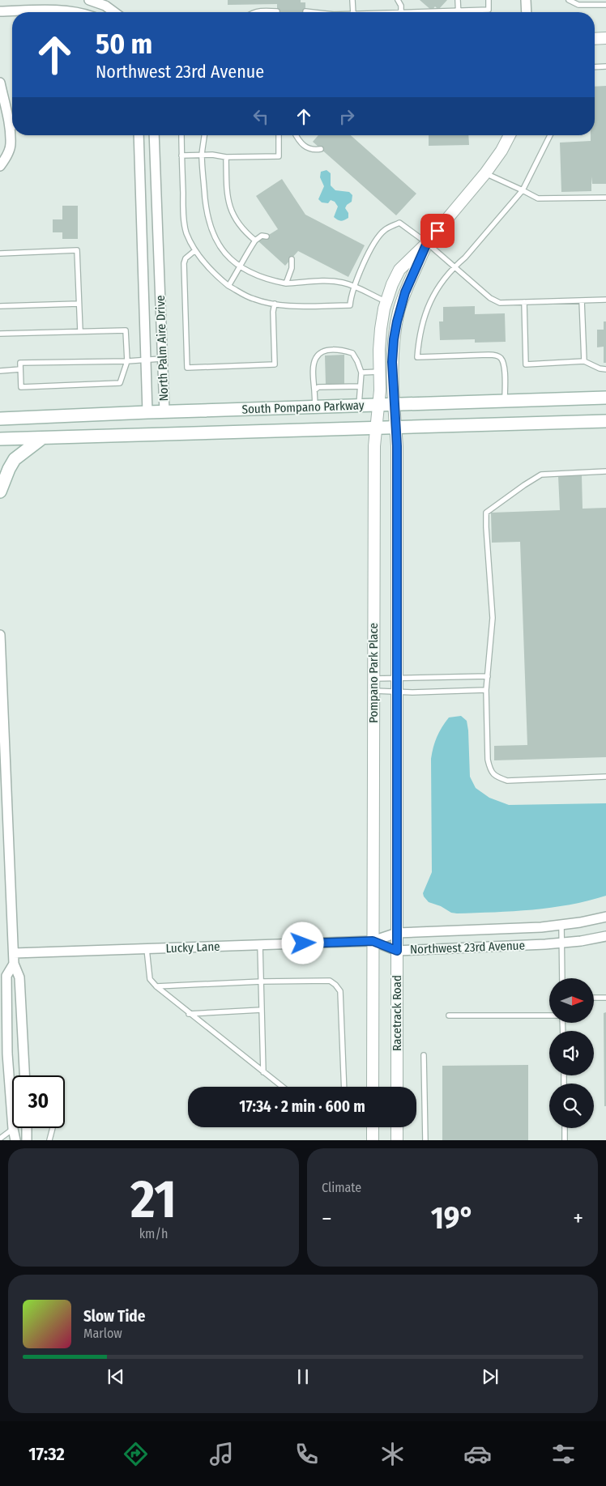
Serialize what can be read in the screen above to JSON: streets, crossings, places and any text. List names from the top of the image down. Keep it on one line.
{"streets":{"main road":["South Pompano Parkway"],"street":["North Palm Aire Drive","Pompano Park Place","Lucky Lane","Northwest 23rd Avenue","Racetrack Road"]},"crossings":[["North Palm Aire Drive","South Pompano Parkway"],["South Pompano Parkway","Pompano Park Place"],["Pompano Park Place","Lucky Lane"],["Pompano Park Place","Northwest 23rd Avenue"],["Pompano Park Place","Racetrack Road"],["Lucky Lane","Northwest 23rd Avenue"],["Lucky Lane","Racetrack Road"],["Northwest 23rd Avenue","Racetrack Road"]],"north":"right","page":{"turn":["50 m","Northwest 23rd Avenue"],"limit":"30","trip":"17:34 · 2 min · 600 m","tile":[["21","km/h"],"Climate"],"heat":["−","19°","+"],"song":["Slow Tide","Marlow"],"tabs":"17:32"}}
